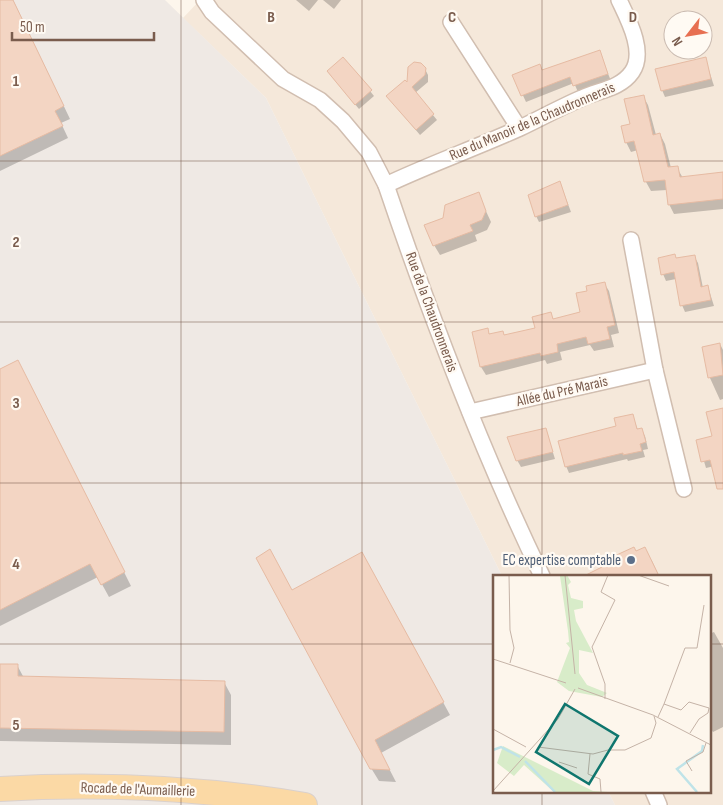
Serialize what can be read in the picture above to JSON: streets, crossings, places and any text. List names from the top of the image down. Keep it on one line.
{"streets":{"main road":["Rocade de l'Aumaillerie"],"street":["Rue du Manoir de la Chaudronnerais","Rue de la Chaudronnerais","Allée du Pré Marais"]},"crossings":[["Rue du Manoir de la Chaudronnerais","Rue de la Chaudronnerais"],["Rue de la Chaudronnerais","Allée du Pré Marais"]],"places":["EC expertise comptable"],"scale_bar":"50 m","north":"bottom left","grid":{"columns":["B","C","D"],"rows":["1","2","3","4","5"]}}
